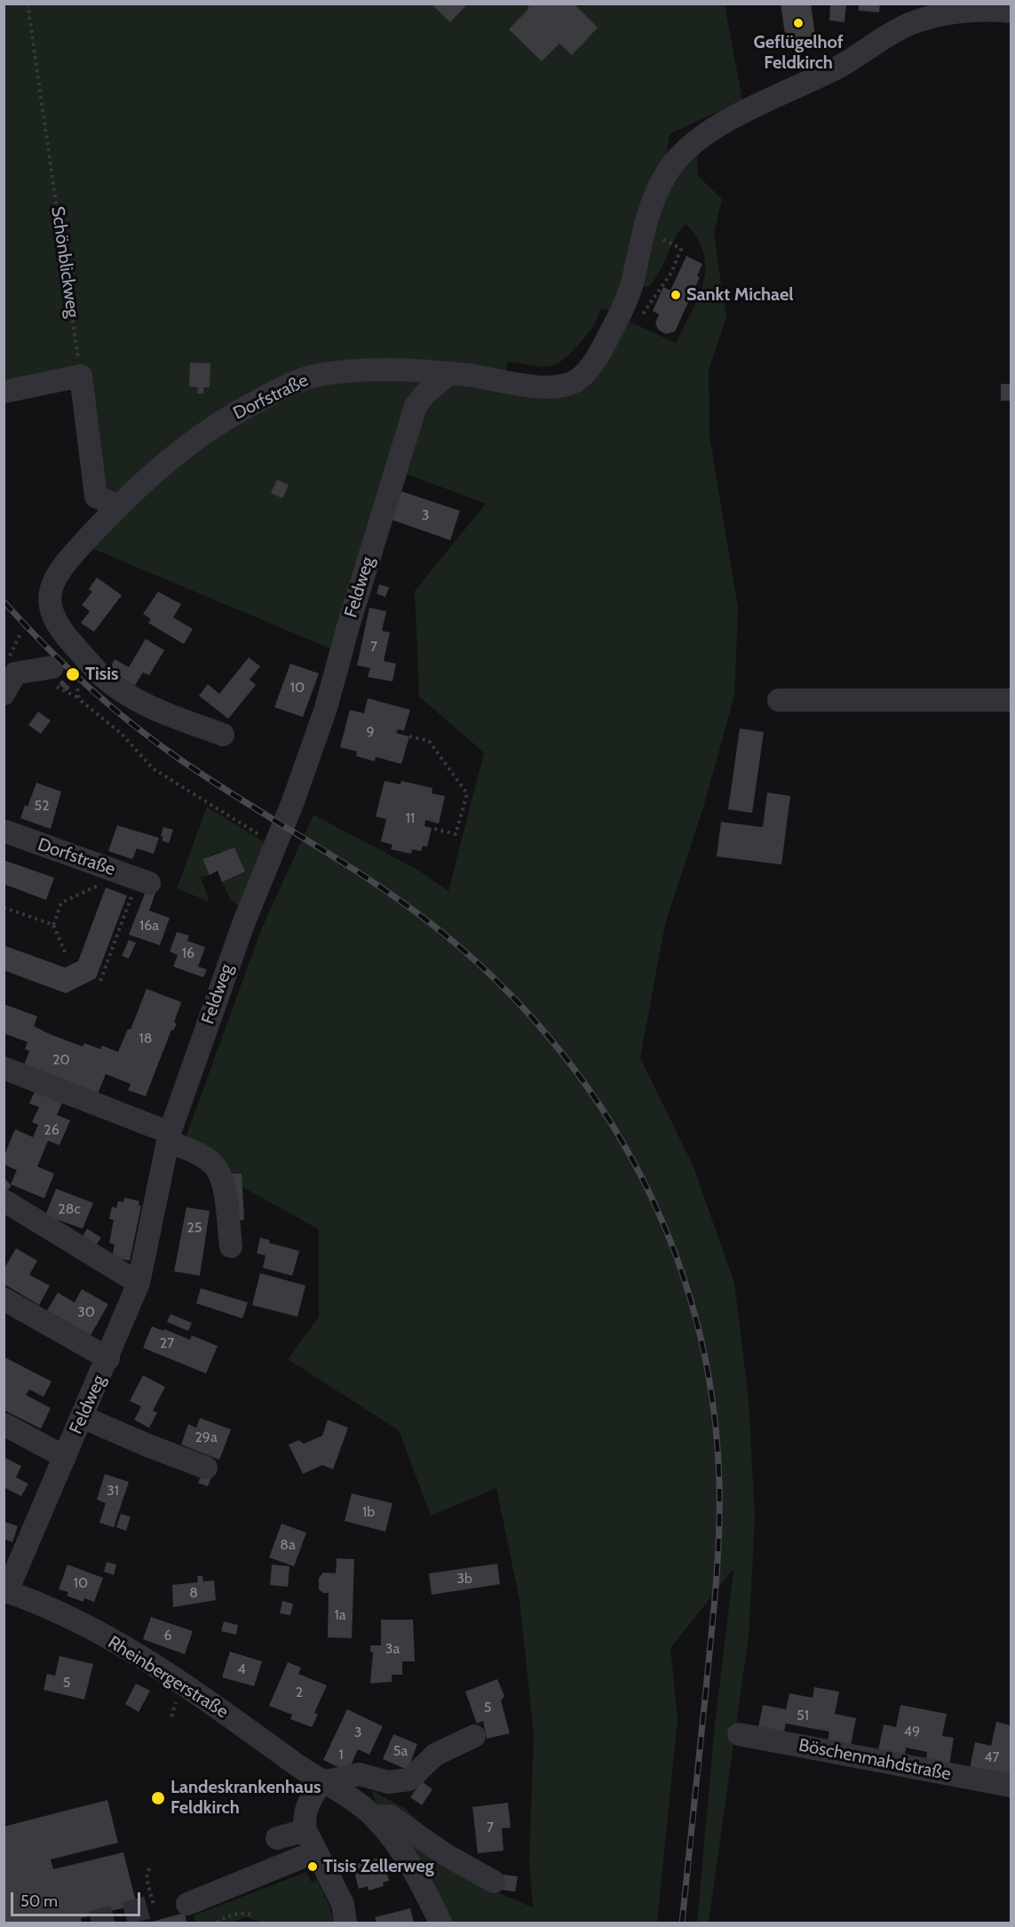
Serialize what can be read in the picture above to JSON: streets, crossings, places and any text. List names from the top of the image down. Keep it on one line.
{"streets":{"street":["Dorfstraße","Feldweg","Rheinbergerstraße","Böschenmahdstraße"],"path":["Schönblickweg"]},"crossings":[["Dorfstraße","Feldweg"],["Feldweg","Rheinbergerstraße"]],"places":["Geflügelhof Feldkirch","Sankt Michael","Tisis","Landeskrankenhaus Feldkirch","Tisis Zellerweg"],"house_numbers":["3","7","10","9","52","11","16a","16","18","20","26","28c","25","30","27","29a","31","1b","8a","3b","10","8","1a","6","3a","4","5","2","5","51","49","3","5a","1","47","7"],"scale_bar":"50 m"}
